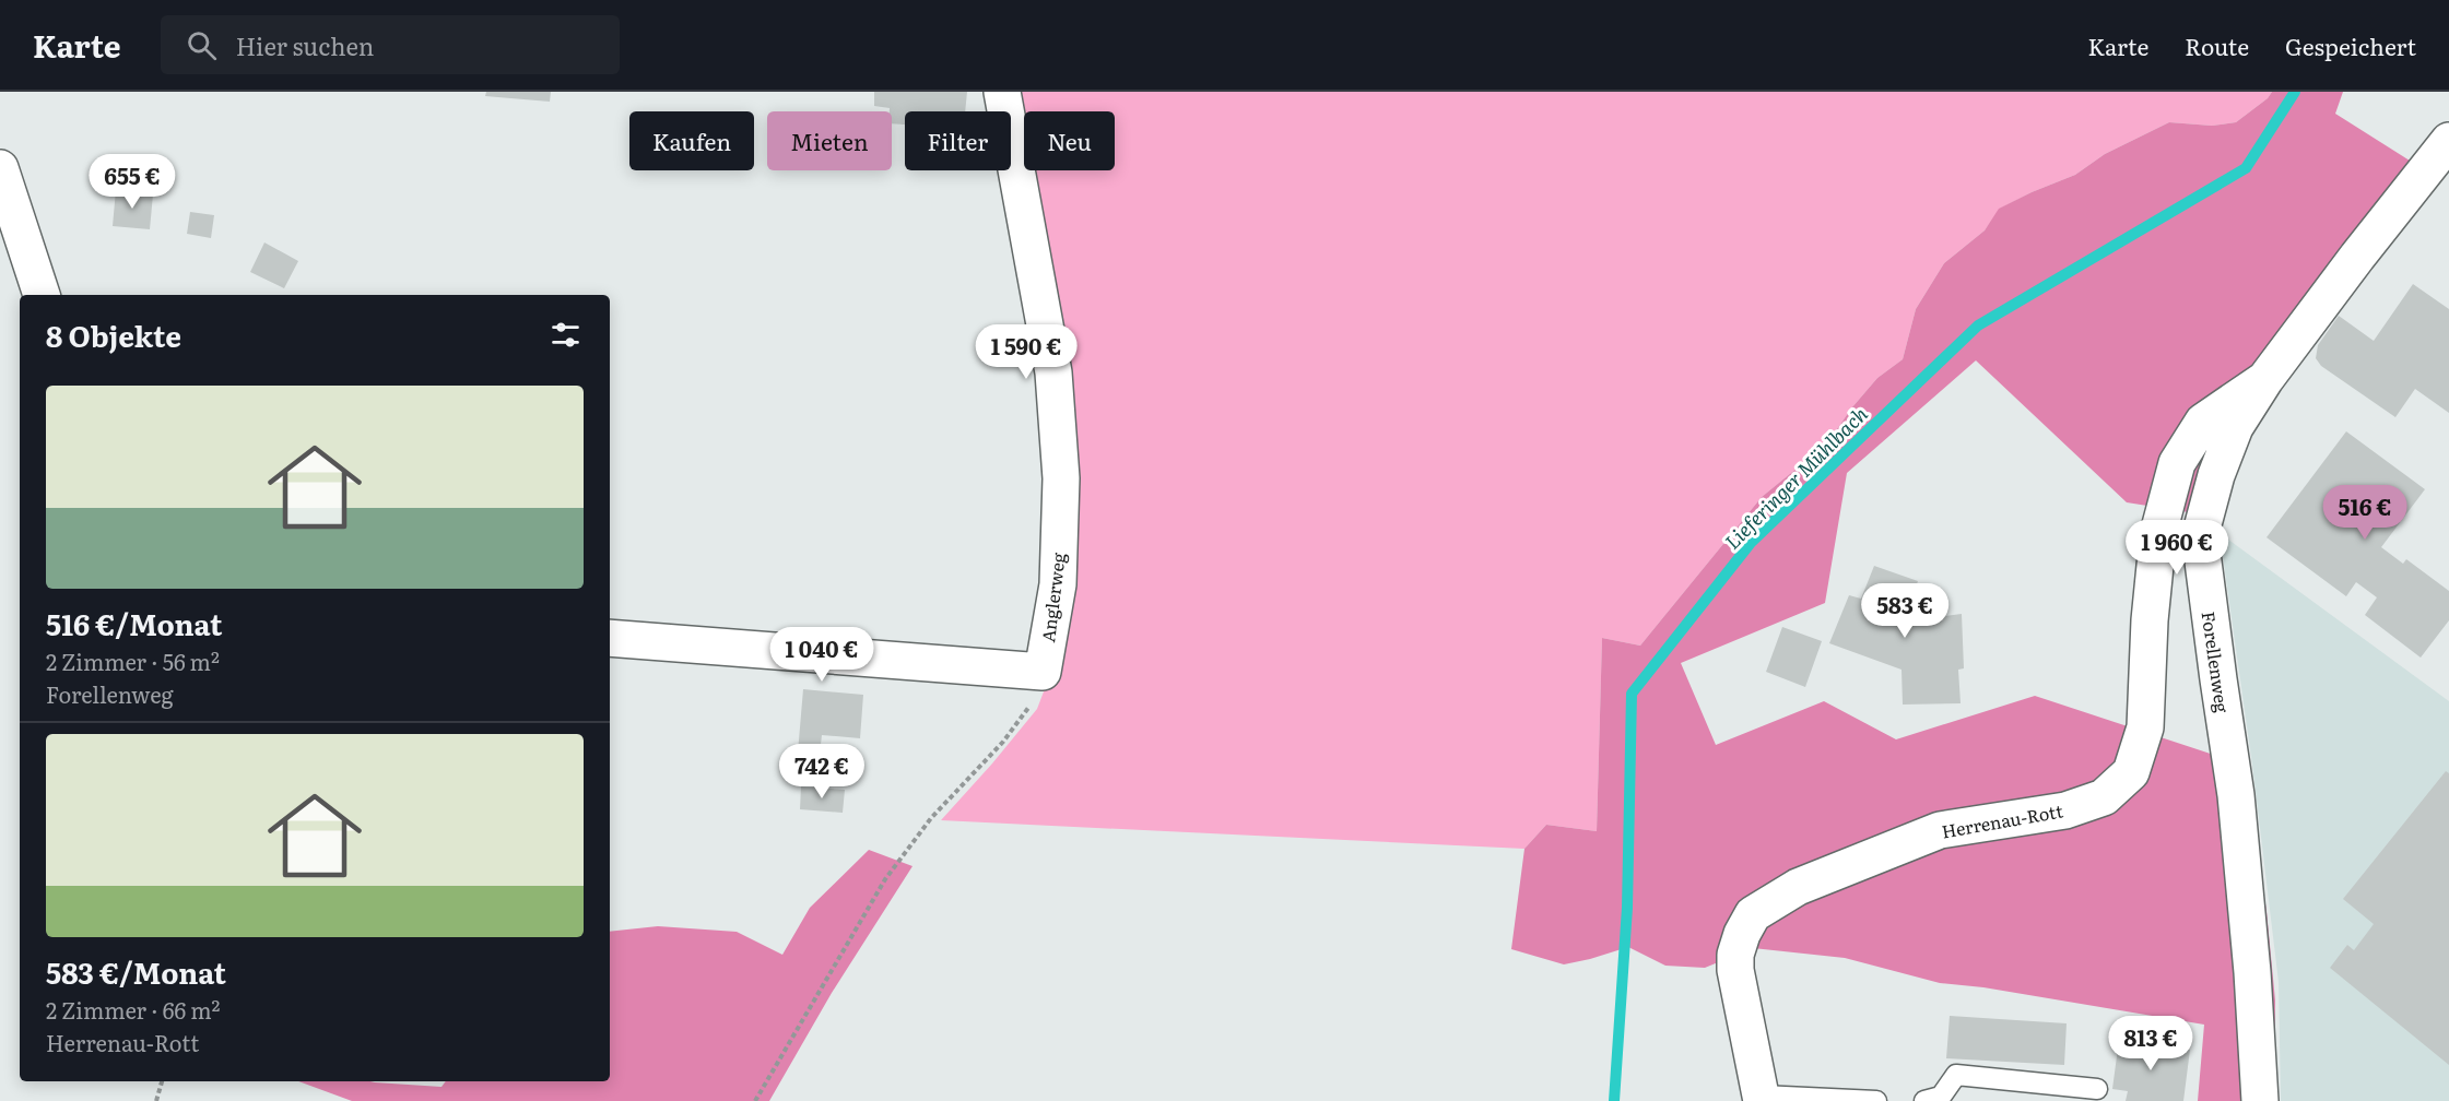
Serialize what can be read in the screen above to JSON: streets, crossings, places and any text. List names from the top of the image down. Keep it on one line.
{"streets":{"street":["Anglerweg","Forellenweg","Herrenau-Rott"]},"crossings":[["Forellenweg","Herrenau-Rott"]],"water":["Lieferinger Mühlbach"],"page":{"header":"Karte","search":"Hier suchen","nav":["Karte","Route","Gespeichert"],"chip":["Kaufen","Mieten","Filter","Neu"],"price":["655 €","1 590 €","516 €","1 960 €","583 €","1 040 €","742 €","813 €"],"heading":"8 Objekte","list":[{"name":"516 €/Monat","note":"2 Zimmer · 56 m² · Forellenweg"},{"name":"583 €/Monat","note":"2 Zimmer · 66 m² · Herrenau-Rott"}]}}
